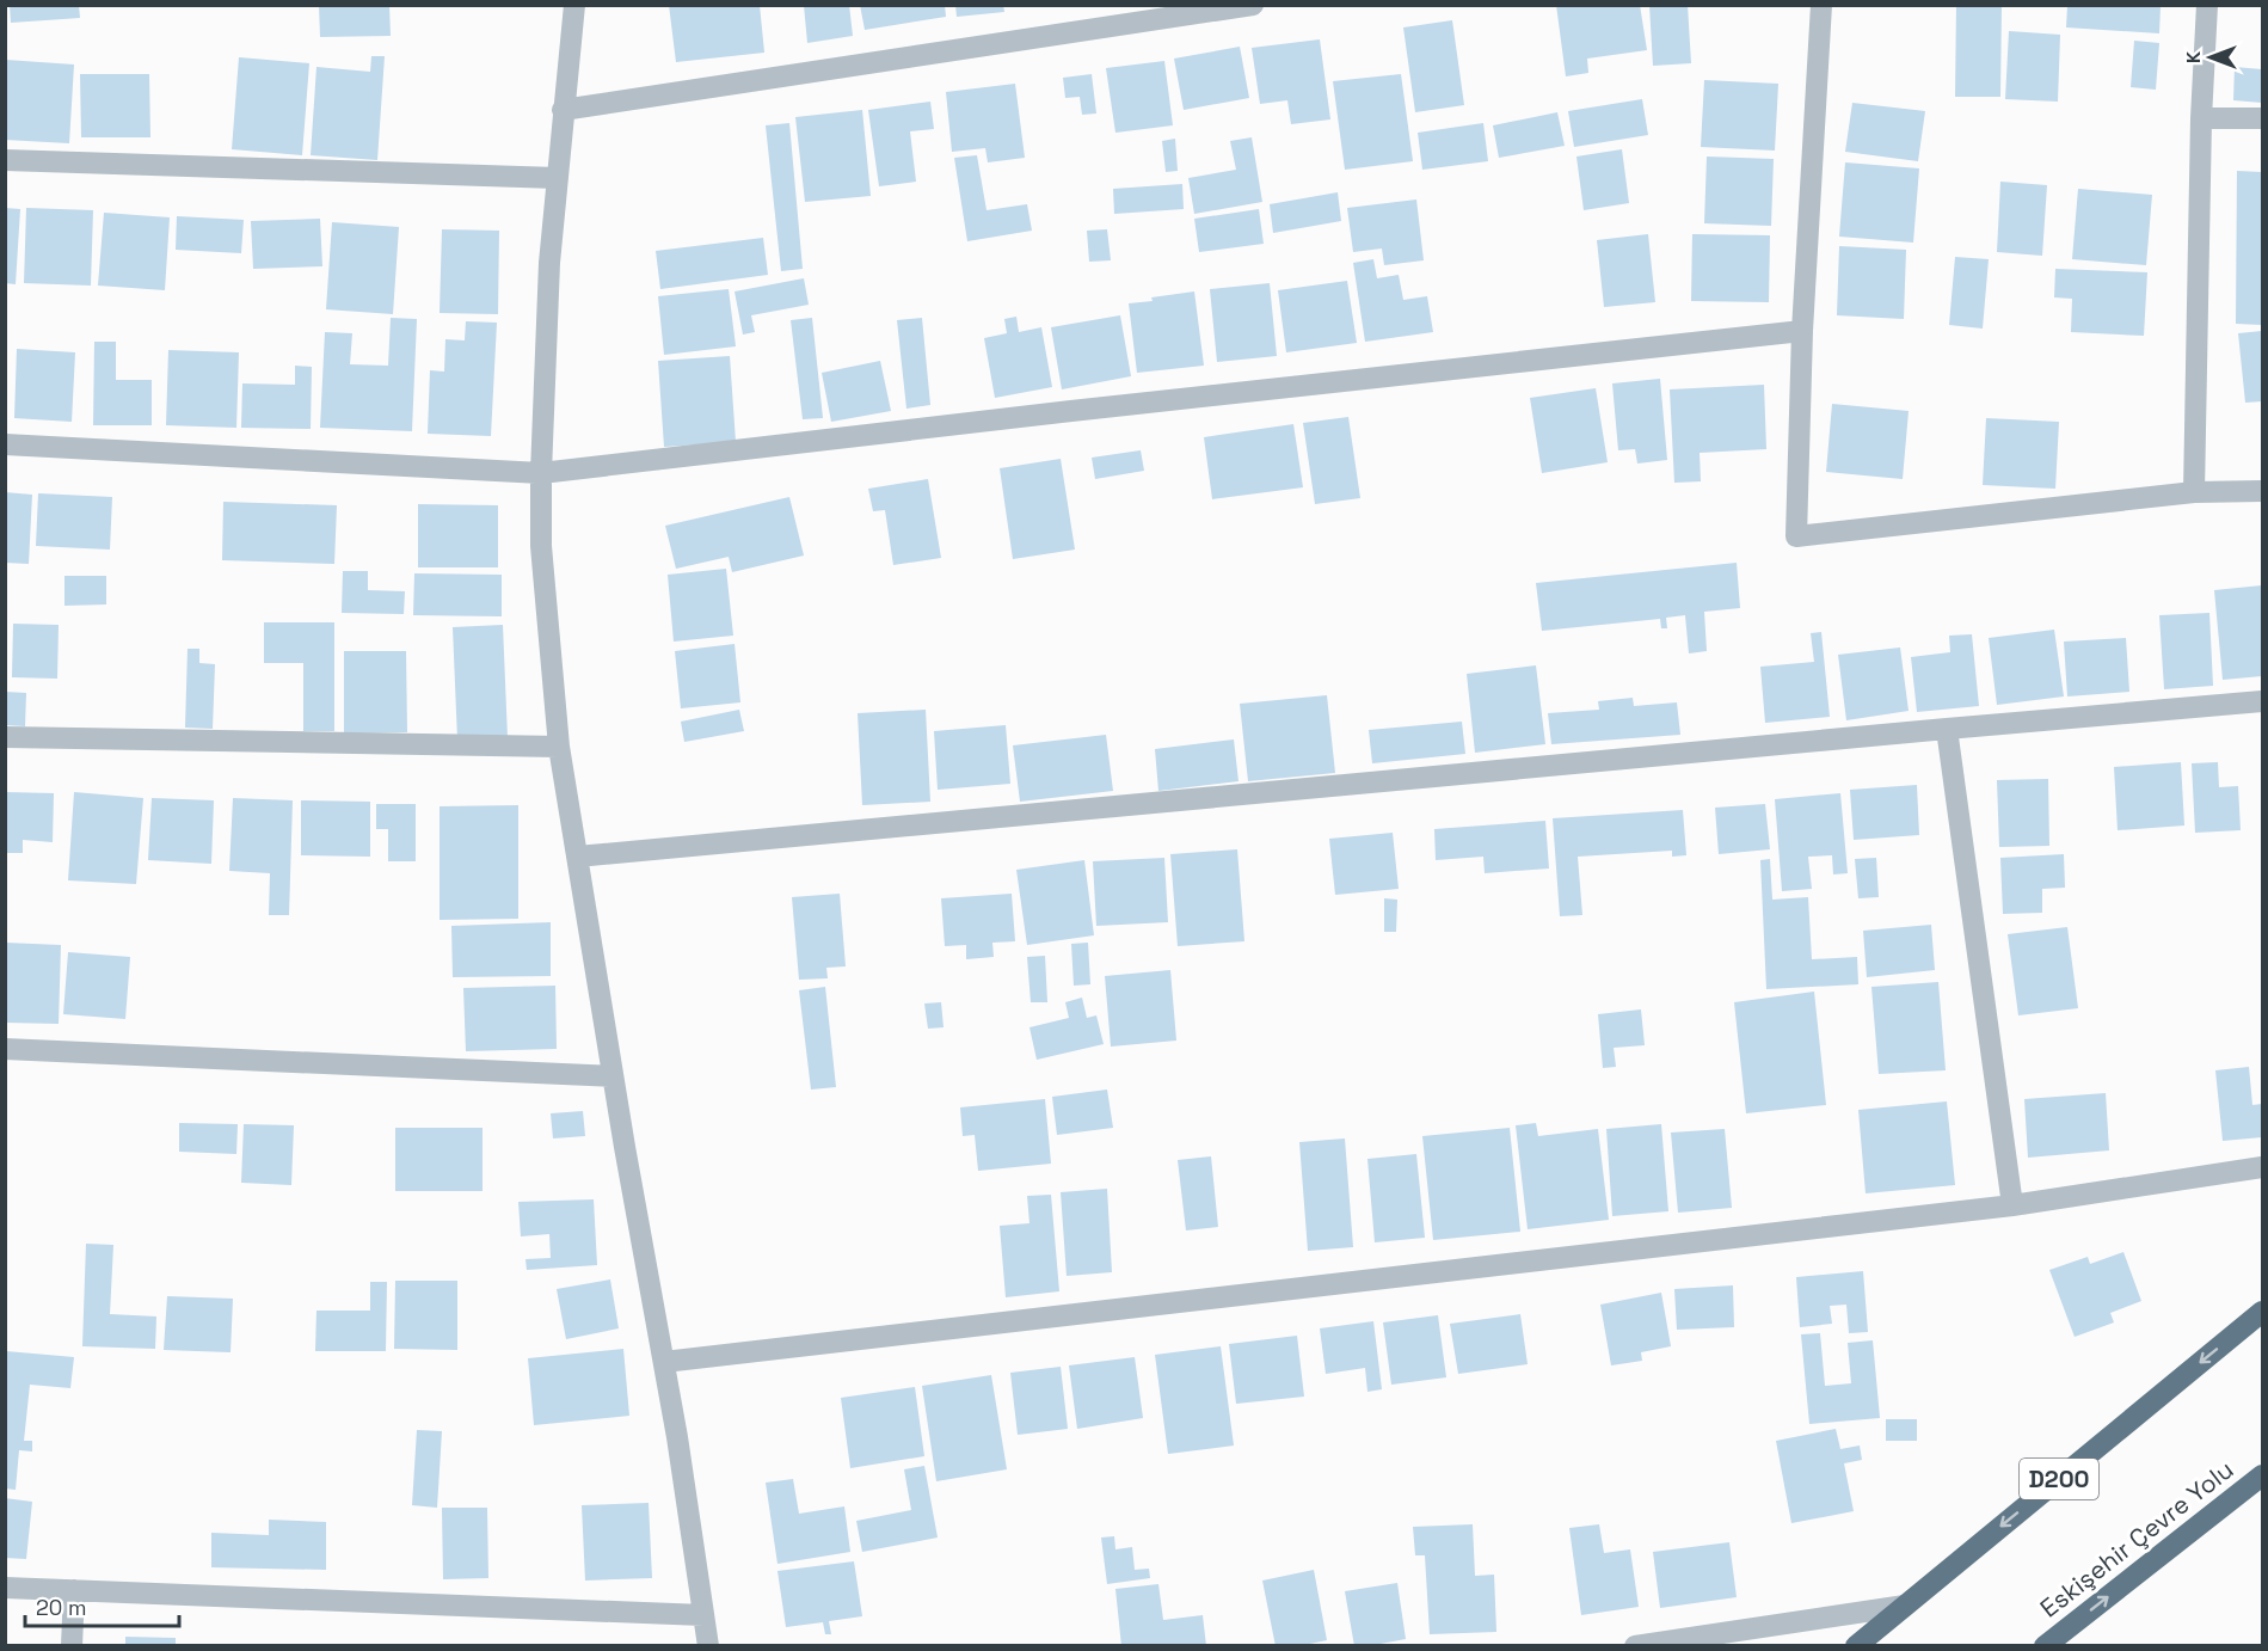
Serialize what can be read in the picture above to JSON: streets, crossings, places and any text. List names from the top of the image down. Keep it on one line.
{"streets":{"highway":["D200","Eskişehir Çevre Yolu"]},"scale_bar":"20 m","north":"left"}
